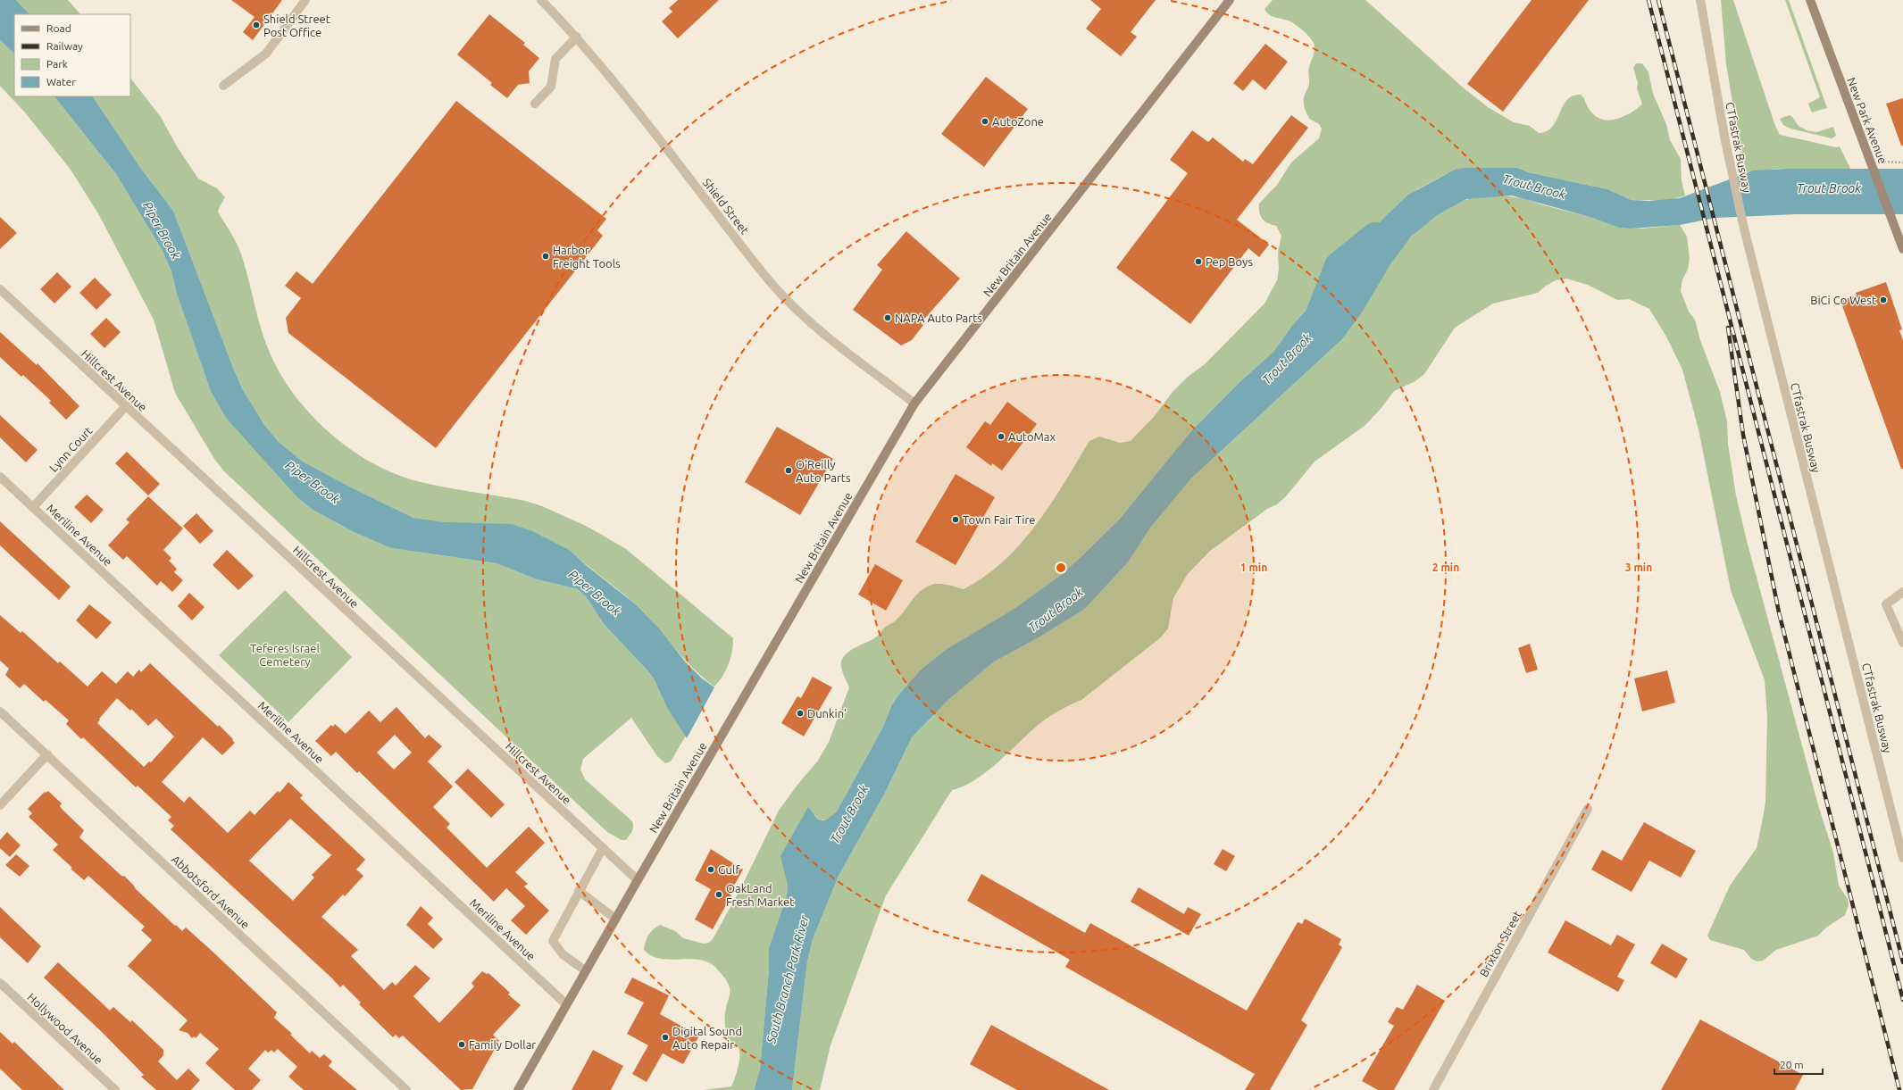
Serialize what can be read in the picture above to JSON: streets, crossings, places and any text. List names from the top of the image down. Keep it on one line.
{"streets":{"main road":["New Park Avenue","New Britain Avenue"],"street":["CTfastrak Busway","Shield Street","Hillcrest Avenue","Lynn Court","Meriline Avenue","Abbotsford Avenue","Brixton Street","Hollywood Avenue"]},"crossings":[["Shield Street","New Britain Avenue"],["New Britain Avenue","Hillcrest Avenue"],["New Britain Avenue","Meriline Avenue"],["Hillcrest Avenue","Lynn Court"],["Lynn Court","Meriline Avenue"]],"water":["Trout Brook","Piper Brook","South Branch Park River"],"parks":["Teferes Israel Cemetery"],"places":["Shield Street Post Office","AutoZone","Harbor Freight Tools","Pep Boys","BiCi Co West","NAPA Auto Parts","AutoMax","O'Reilly Auto Parts","Town Fair Tire","Dunkin'","Gulf","OakLand Fresh Market","Digital Sound Auto Repair","Family Dollar"],"legend":["Road","Railway","Park","Water"],"scale_bar":"20 m","rings":["1 min","2 min","3 min"]}
